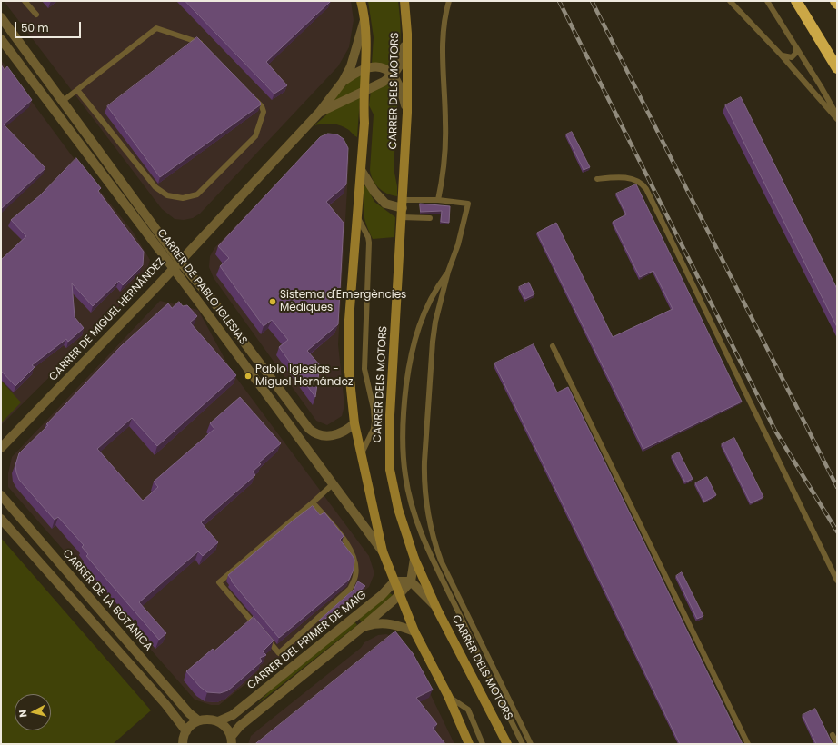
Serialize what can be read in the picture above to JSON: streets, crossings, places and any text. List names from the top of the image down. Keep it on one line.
{"streets":{"street":["CARRER DELS MOTORS","CARRER DE PABLO IGLESIAS","CARRER DE MIGUEL HERNÁNDEZ","CARRER DE LA BOTÀNICA","CARRER DEL PRIMER DE MAIG"]},"crossings":[["CARRER DELS MOTORS","CARRER DE PABLO IGLESIAS"],["CARRER DELS MOTORS","CARRER DE MIGUEL HERNÁNDEZ"],["CARRER DELS MOTORS","CARRER DEL PRIMER DE MAIG"],["CARRER DE PABLO IGLESIAS","CARRER DE MIGUEL HERNÁNDEZ"]],"places":["Sistema d'Emergències Mèdiques","Pablo Iglesias - Miguel Hernández"],"scale_bar":"50 m","north":"left"}
